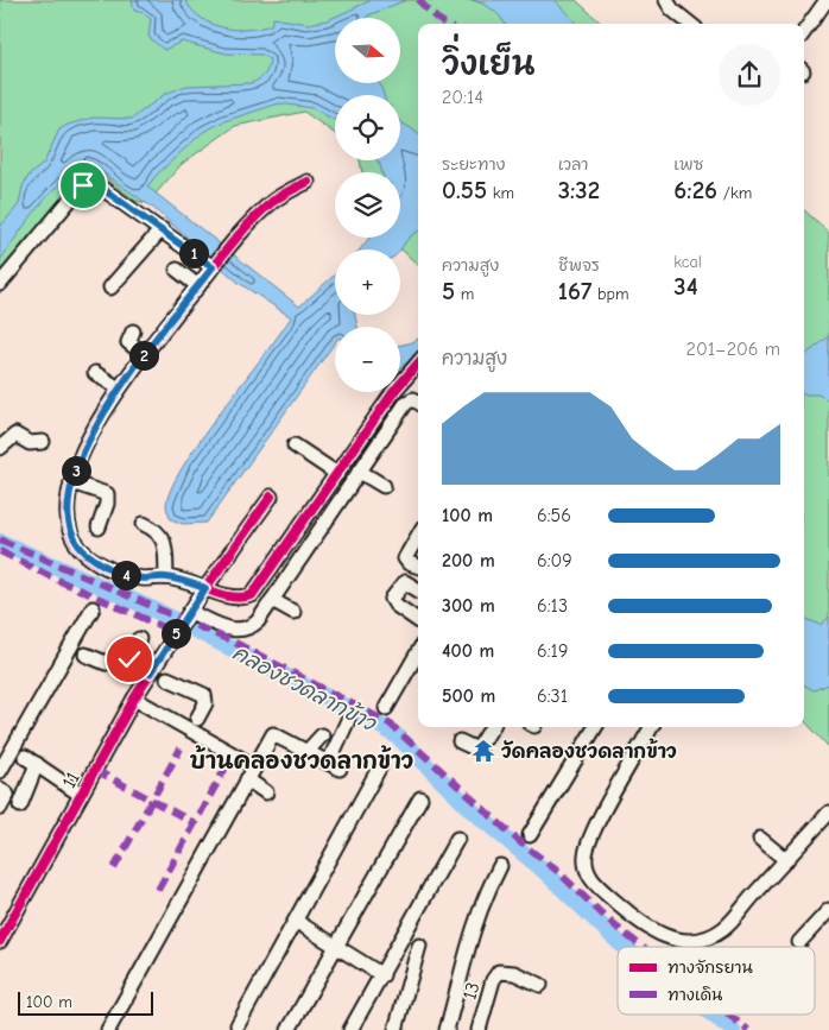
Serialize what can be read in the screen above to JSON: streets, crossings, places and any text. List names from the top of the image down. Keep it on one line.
{"streets":{"street":["11","13"]},"districts":["บ้านคลองชวดลากข้าว"],"water":["คลองชวดลากข้าว"],"places":{"temple":["วัดคลองชวดลากข้าว"]},"legend":["ทางจักรยาน","ทางเดิน"],"scale_bar":"100 m","north":"right","page":{"map_buttons":["+","−"],"heading":["วิ่งเย็น","20:14"],"stats":[["ระยะทาง","0.55 km"],["เวลา","3:32"],["เพซ","6:26 /km"],["ความสูง","5 m"],["ชีพจร","167 bpm"],["kcal","34"]],"pins":["1","2","3","4","5"],"chart":["ความสูง","201–206 m"],"list":[{"name":"100 m","note":"6:56"},{"name":"200 m","note":"6:09"},{"name":"300 m","note":"6:13"},{"name":"400 m","note":"6:19"},{"name":"500 m","note":"6:31"}],"scale":"100 m"}}
